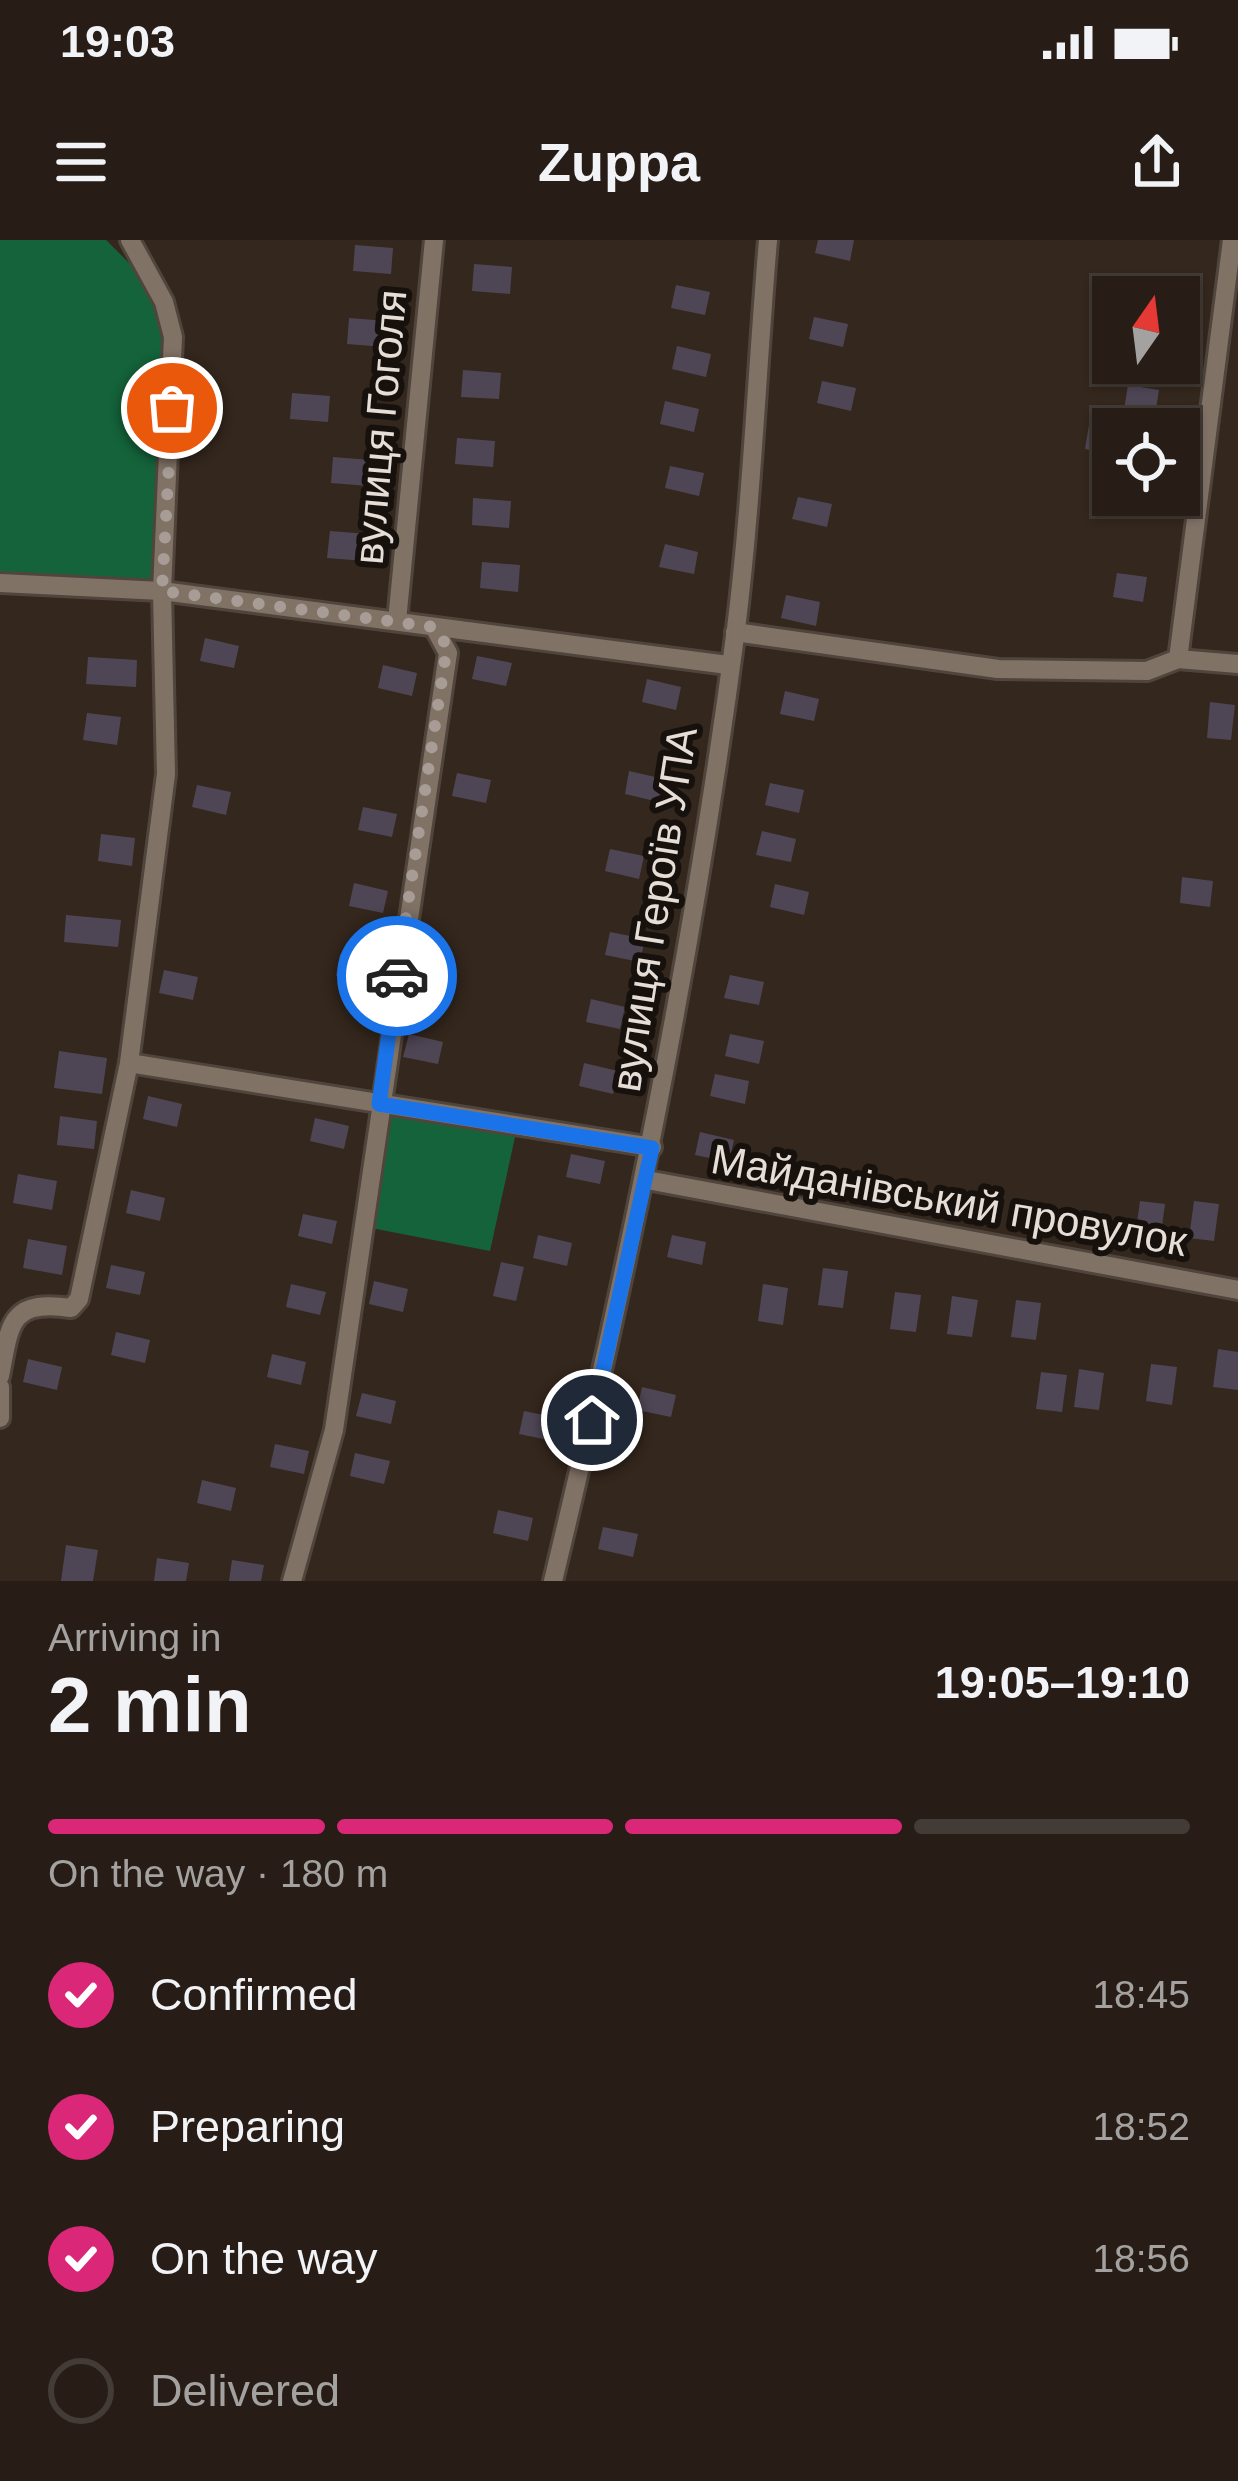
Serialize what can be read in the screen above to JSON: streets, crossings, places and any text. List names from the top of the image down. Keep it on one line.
{"streets":{"street":["вулиця Гоголя","вулиця Героїв УПА","Майданівський провулок"]},"crossings":[["вулиця Героїв УПА","Майданівський провулок"]],"north":"top","page":{"status":"19:03","header":"Zuppa","heading":["2 min","Arriving in","19:05–19:10"],"bar":"On the way · 180 m","list":[["Confirmed","18:45"],["Preparing","18:52"],["On the way","18:56"],"Delivered"]}}
